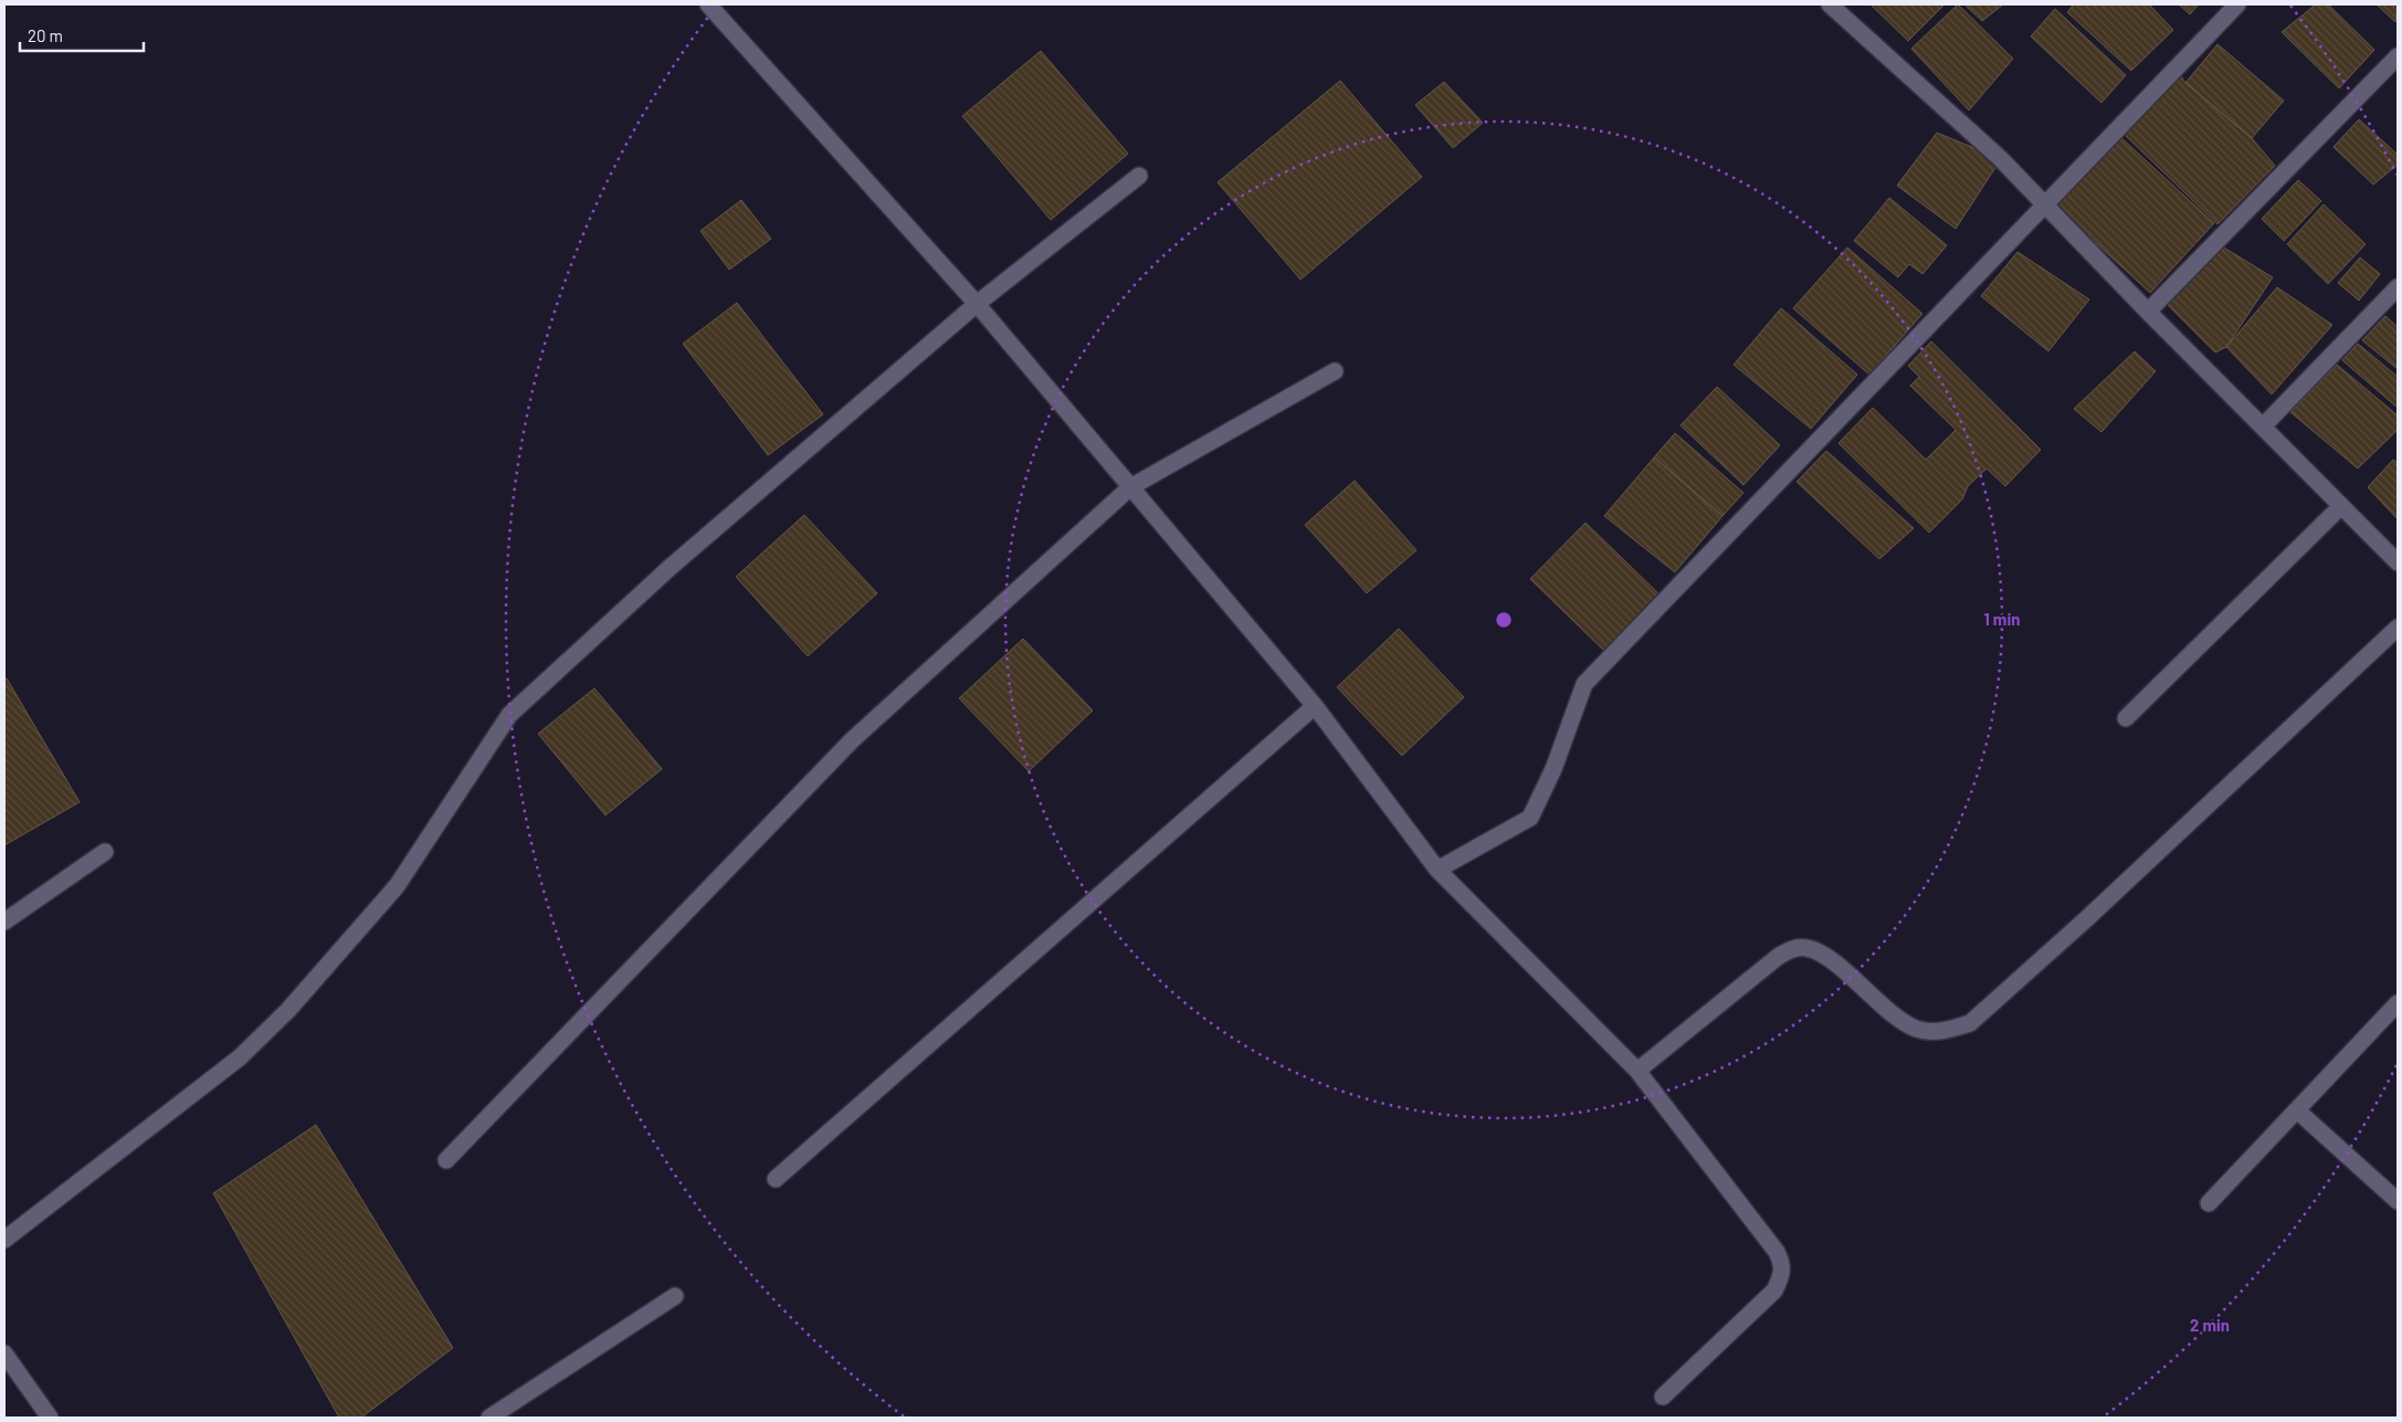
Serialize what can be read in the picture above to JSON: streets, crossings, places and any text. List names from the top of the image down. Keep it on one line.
{"scale_bar":"20 m","rings":["1 min","2 min"]}
